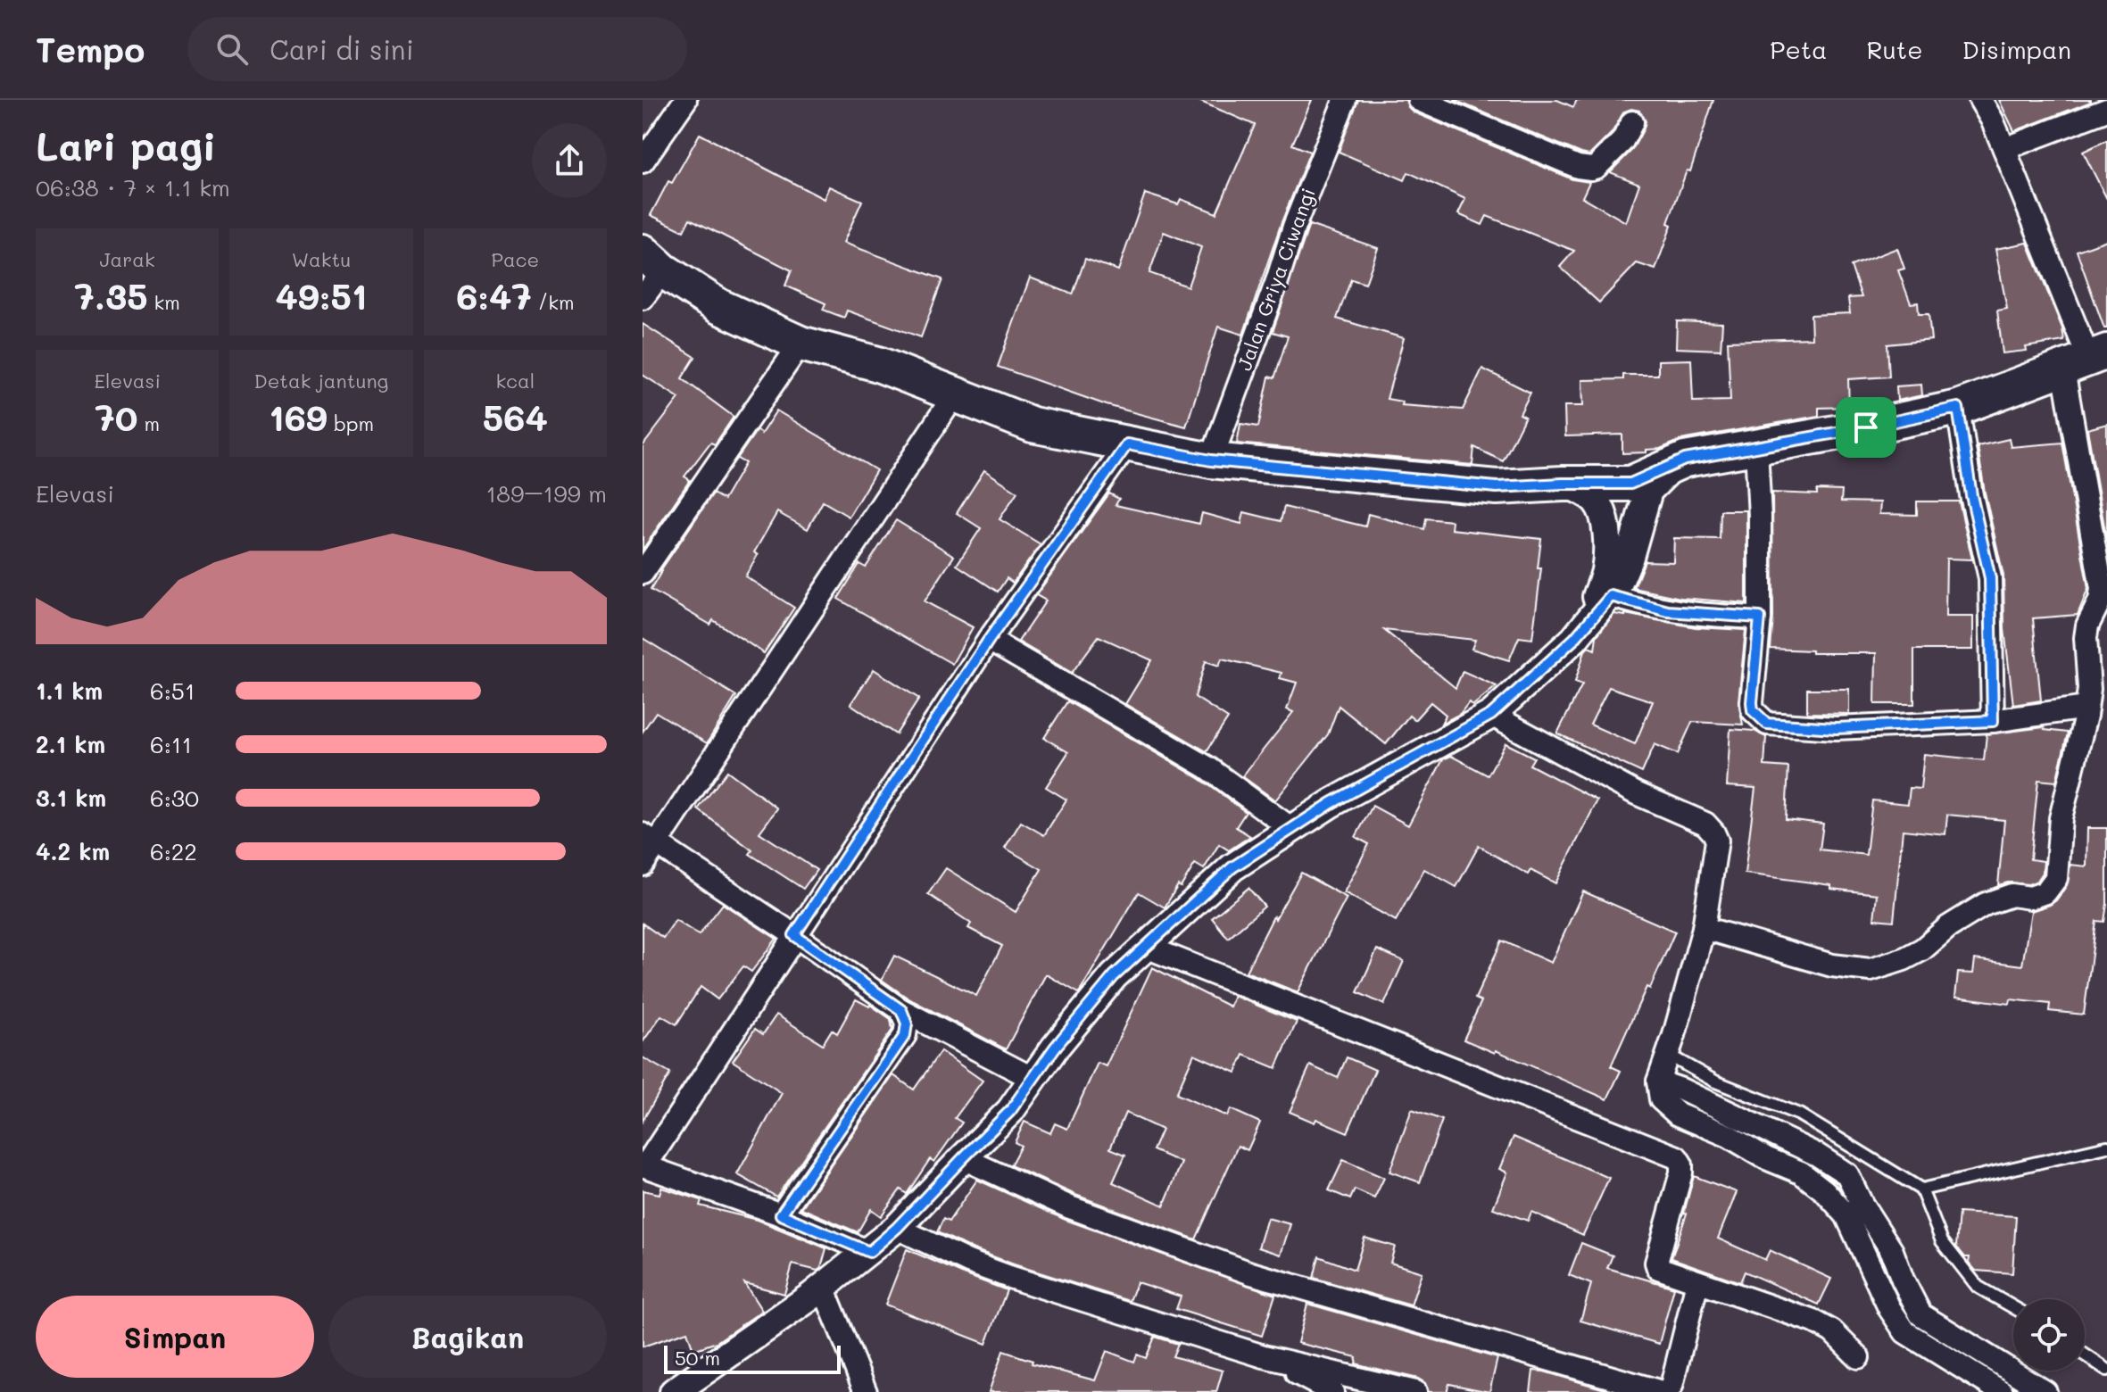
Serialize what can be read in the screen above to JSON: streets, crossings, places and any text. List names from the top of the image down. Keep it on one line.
{"streets":{"street":["Jalan Griya Ciwangi"]},"scale_bar":"50 m","page":{"header":"Tempo","search":"Cari di sini","nav":["Peta","Rute","Disimpan"],"heading":["Lari pagi","06:38 · 7 × 1.1 km"],"stats":[["Jarak","7.35 km"],["Waktu","49:51"],["Pace","6:47 /km"],["Elevasi","70 m"],["Detak jantung","169 bpm"],["kcal","564"]],"chart":["Elevasi","189–199 m"],"list":[{"name":"1.1 km","note":"6:51"},{"name":"2.1 km","note":"6:11"},{"name":"3.1 km","note":"6:30"},{"name":"4.2 km","note":"6:22"}],"buttons":["Simpan","Bagikan"],"scale":"50 m"}}
